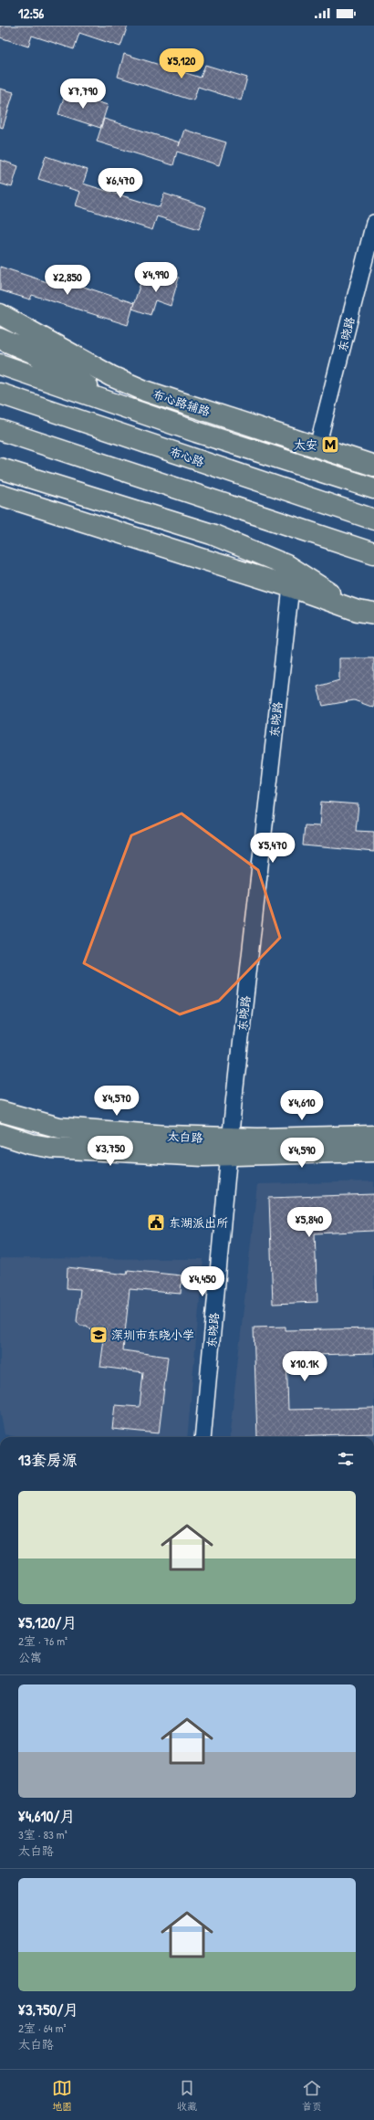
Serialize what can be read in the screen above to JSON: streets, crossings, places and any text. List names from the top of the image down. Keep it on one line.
{"streets":{"main road":["布心路辅路","布心路","太白路"],"street":["东晓路"]},"crossings":[["东晓路","布心路辅路"],["东晓路","太白路"]],"places":{"metro station":["太安"],"public building":["东湖派出所"],"school or university":["深圳市东晓小学"]},"page":{"status":"12:56","price":["¥5,120","¥7,790","¥6,470","¥4,990","¥2,850","¥5,470","¥4,570","¥4,610","¥3,750","¥4,590","¥5,840","¥4,450","¥10.1K"],"heading":"13套房源","list":[{"name":"¥5,120/月","note":"2室 · 76 m² · 公寓"},{"name":"¥4,610/月","note":"3室 · 83 m² · 太白路"},{"name":"¥3,750/月","note":"2室 · 64 m² · 太白路"}],"tabs":["地图","收藏","首页"]}}
